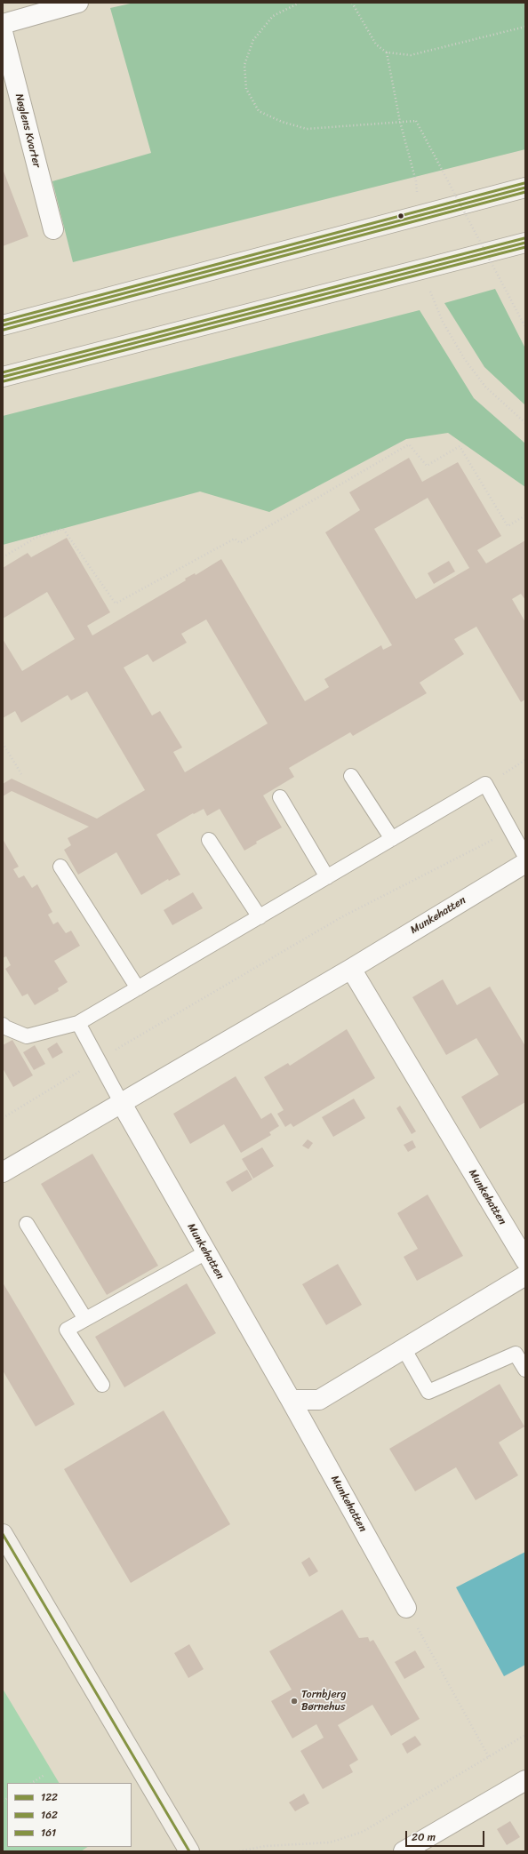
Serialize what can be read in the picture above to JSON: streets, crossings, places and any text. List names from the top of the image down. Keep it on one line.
{"streets":{"street":["Nøglens Kvarter","Munkehatten"]},"places":["Tornbjerg Børnehus"],"lines":["transit line 161","transit line 122","transit line 162"],"legend":["122","162","161"],"scale_bar":"20 m"}
